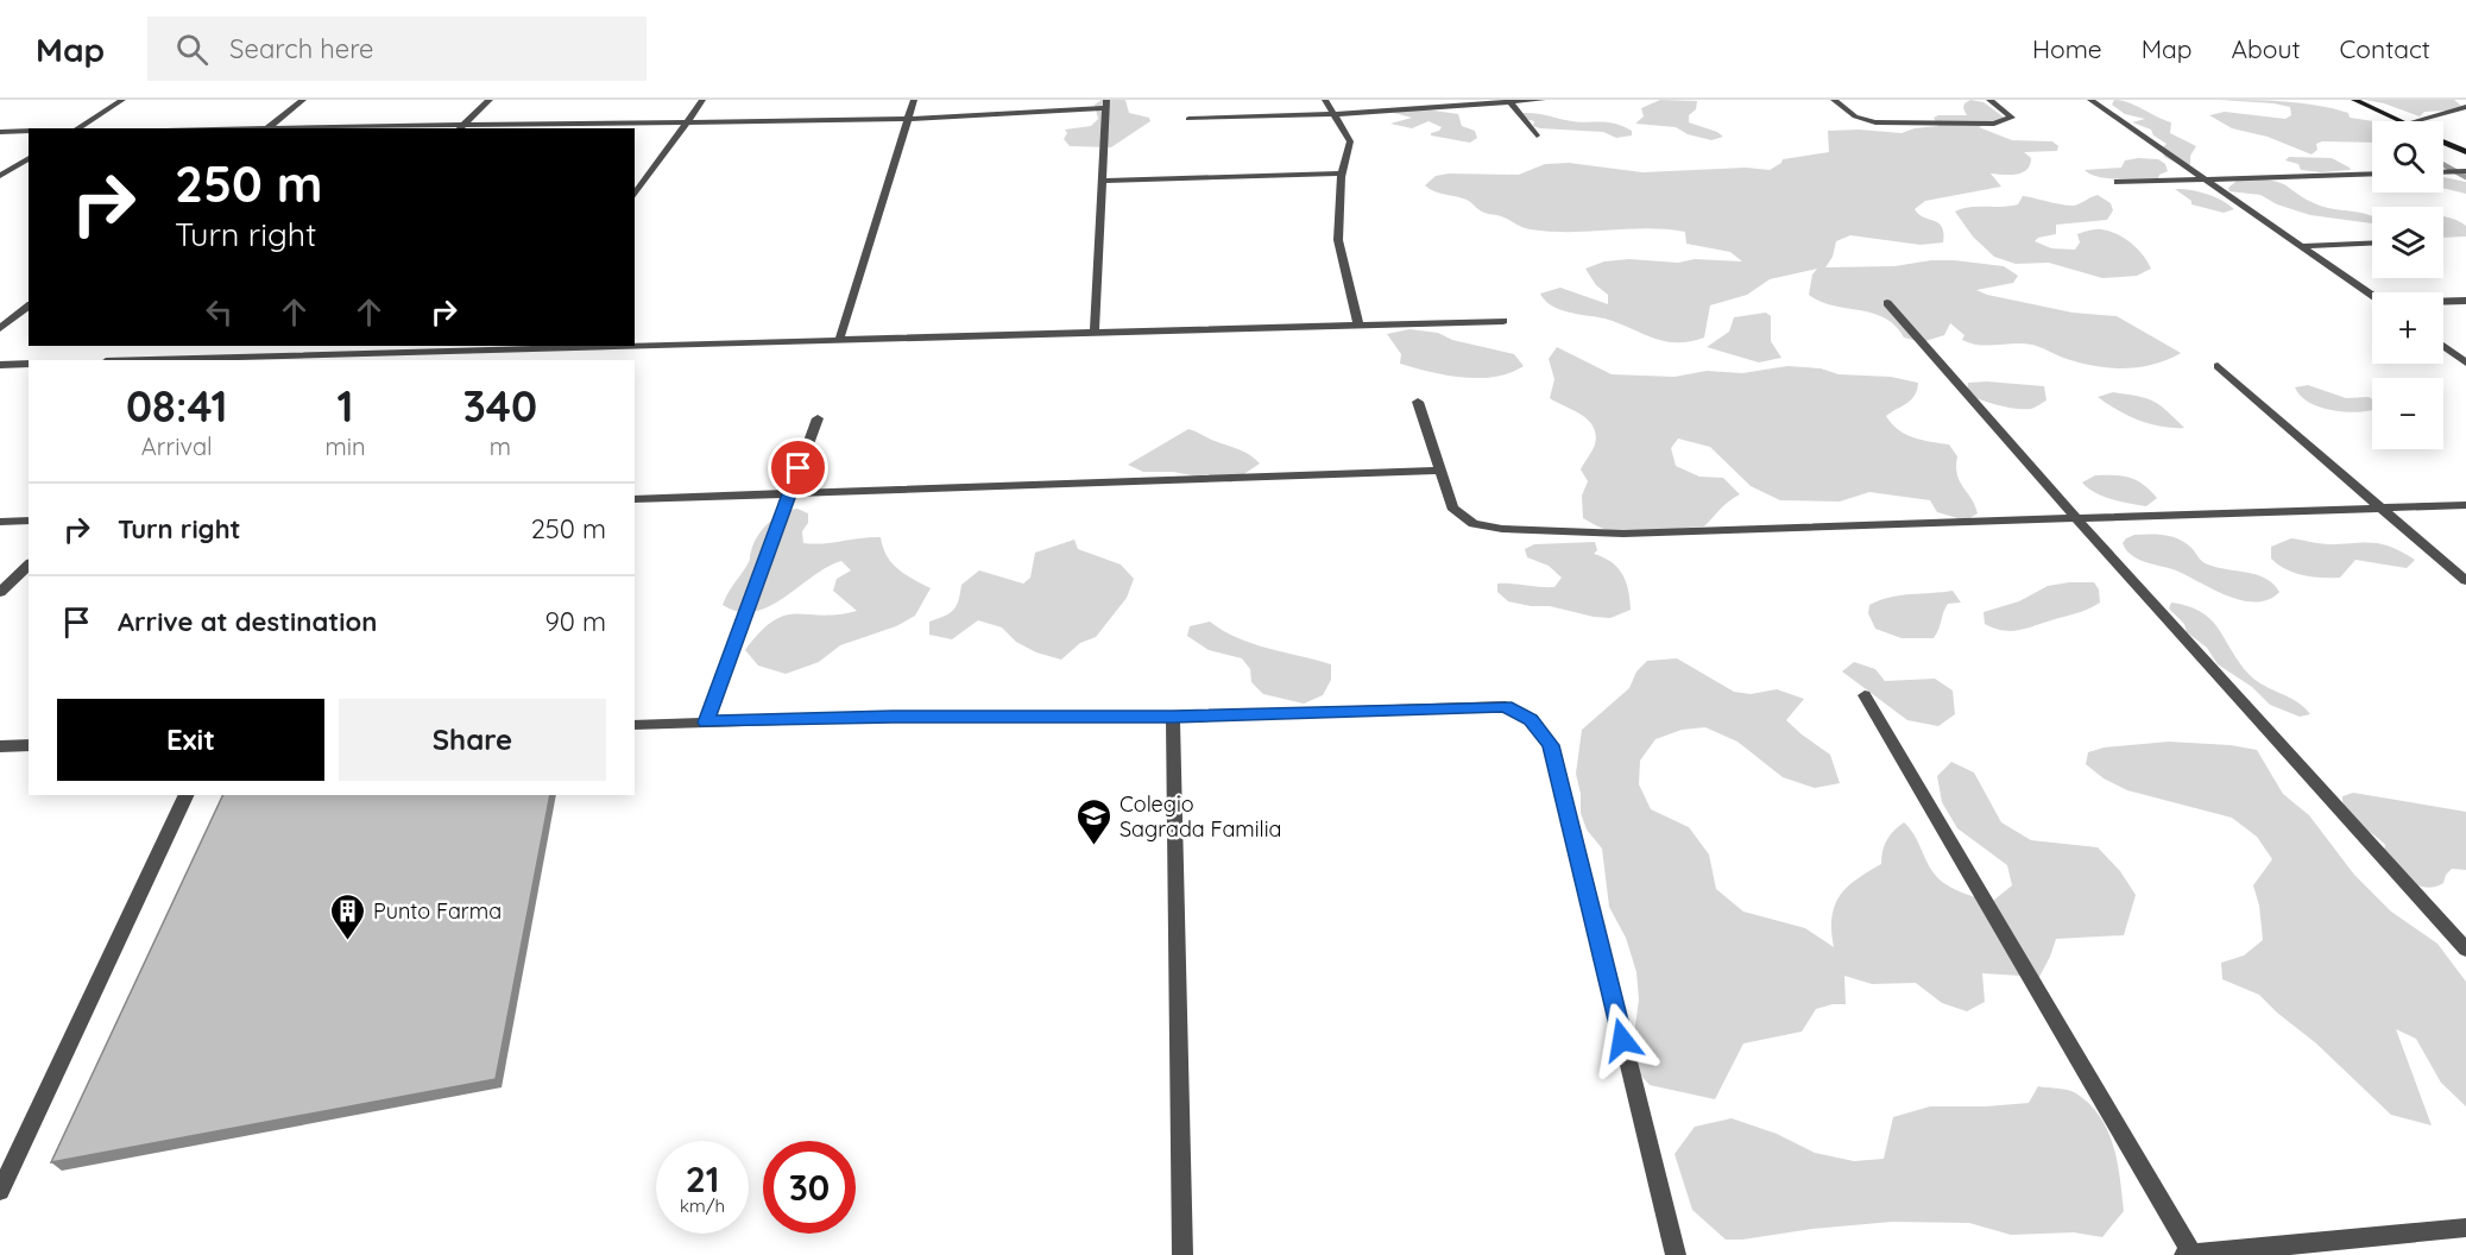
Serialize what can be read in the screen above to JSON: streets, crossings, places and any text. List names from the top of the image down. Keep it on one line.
{"places":{"school or university":["Colegio Sagrada Familia"],"building":["Punto Farma"]},"page":{"header":"Map","search":"Search here","nav":["Home","Map","About","Contact"],"map_buttons":["+","−"],"turn":["250 m","Turn right"],"eta":["08:41","Arrival","1","min","340","m"],"list":[{"name":"Turn right","value":"250 m"},{"name":"Arrive at destination","value":"90 m"}],"buttons":["Exit","Share"],"speed":"21 km/h","limit":"30"}}
